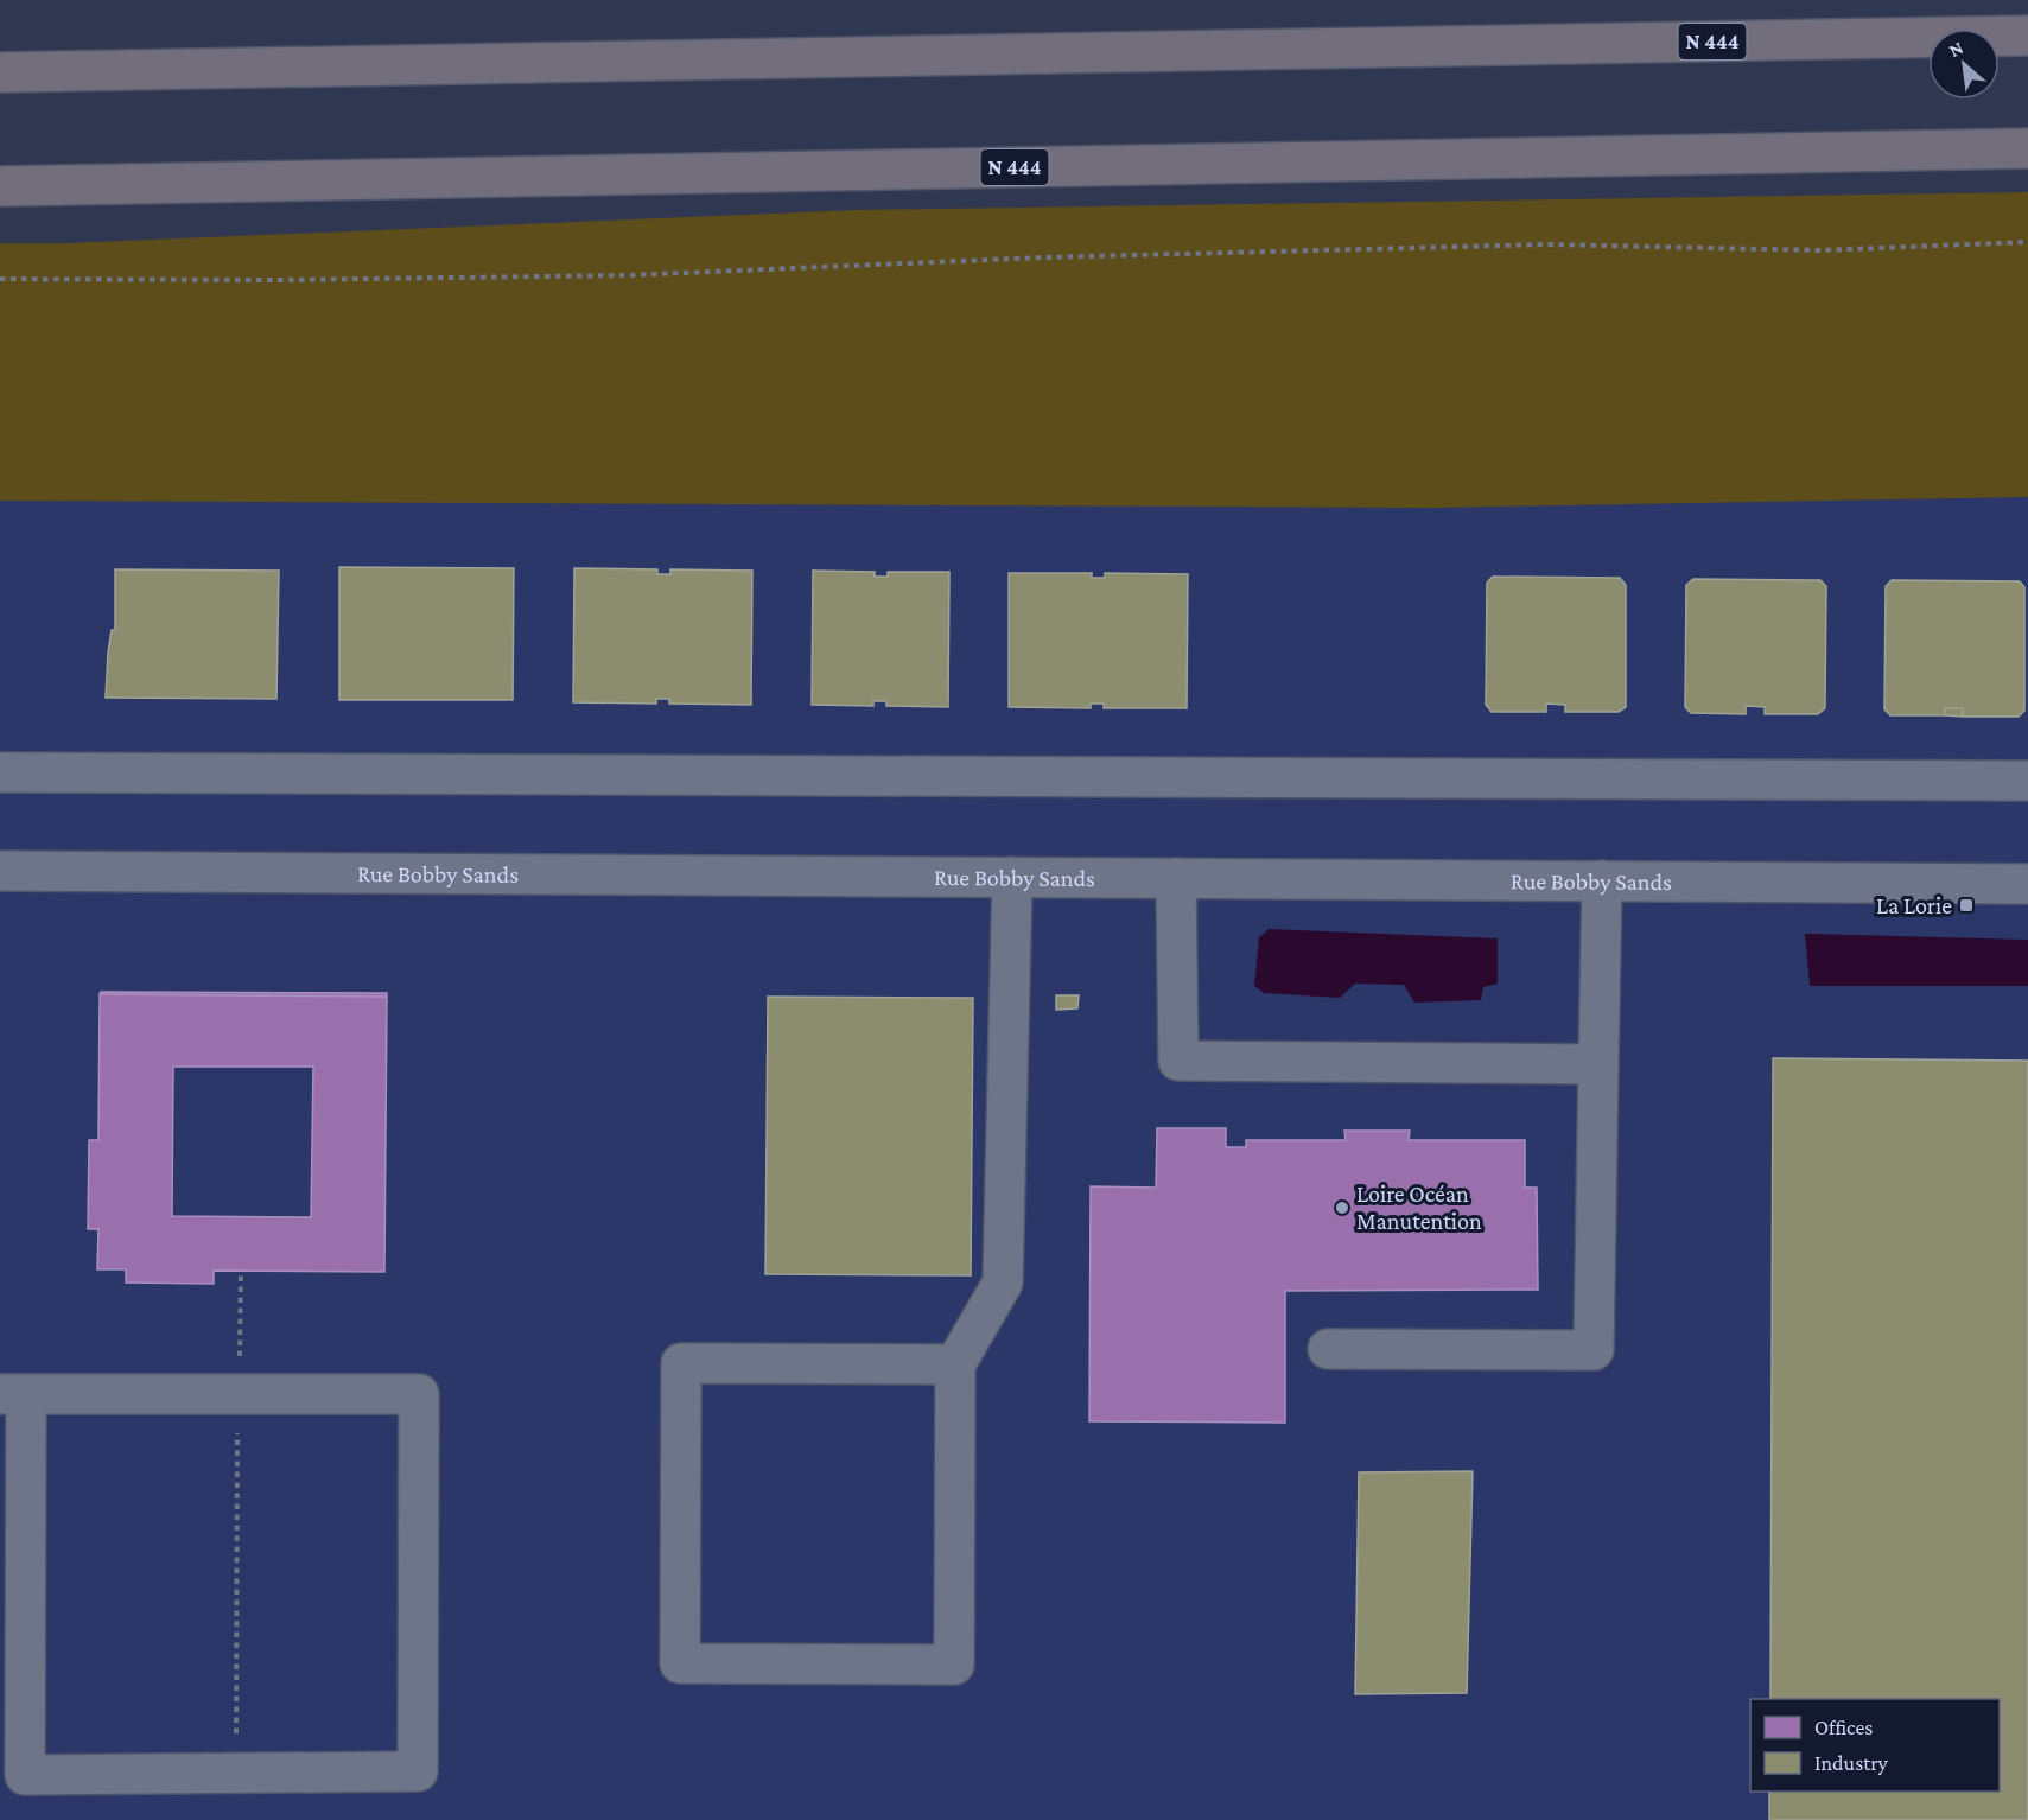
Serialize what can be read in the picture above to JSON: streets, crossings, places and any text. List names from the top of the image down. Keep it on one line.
{"streets":{"highway":["N 444"],"street":["Rue Bobby Sands"]},"places":{"transit":["La Lorie"],"other":["Loire Océan Manutention"]},"legend":["Offices","Industry"],"north":"top left"}
